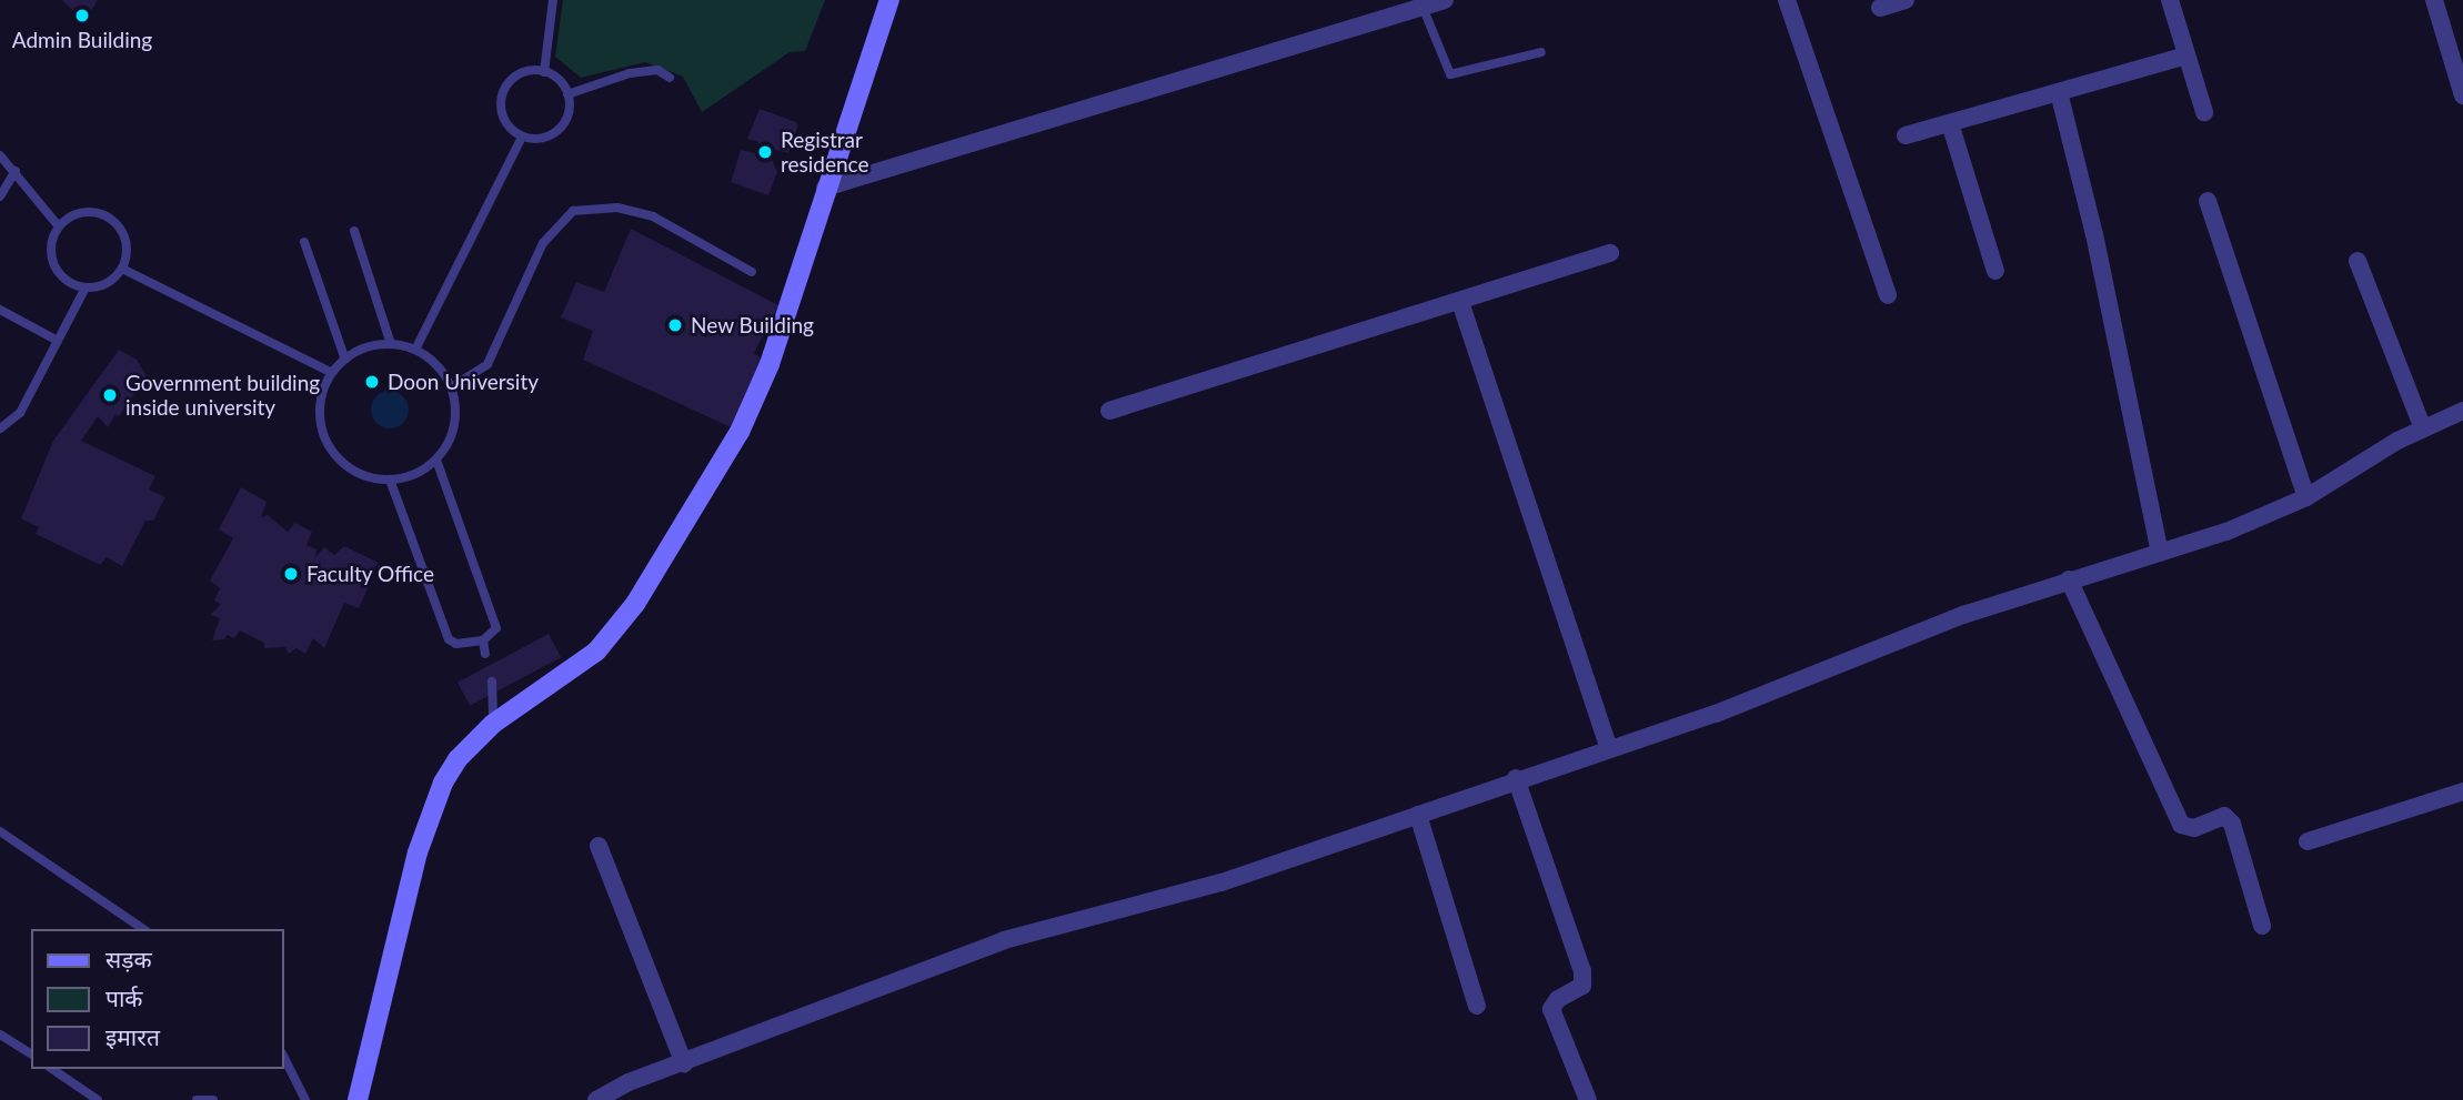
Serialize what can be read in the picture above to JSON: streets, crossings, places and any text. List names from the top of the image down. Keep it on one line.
{"places":["Admin Building","Registrar residence","New Building","Doon University","Government building inside university","Faculty Office"],"legend":["सड़क","पार्क","इमारत"]}
